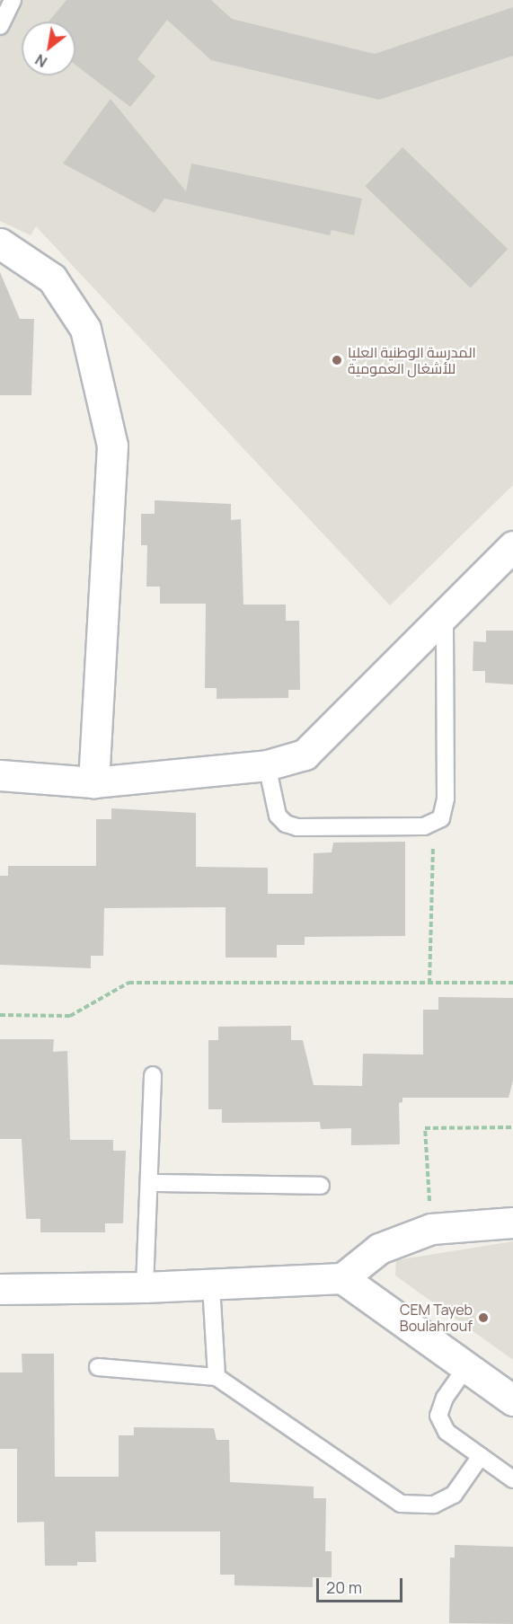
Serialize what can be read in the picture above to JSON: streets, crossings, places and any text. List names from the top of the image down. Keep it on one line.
{"places":["المدرسة الوطنية العليا للأشغال العمومية","CEM Tayeb Boulahrouf"],"scale_bar":"20 m","north":"bottom left"}
